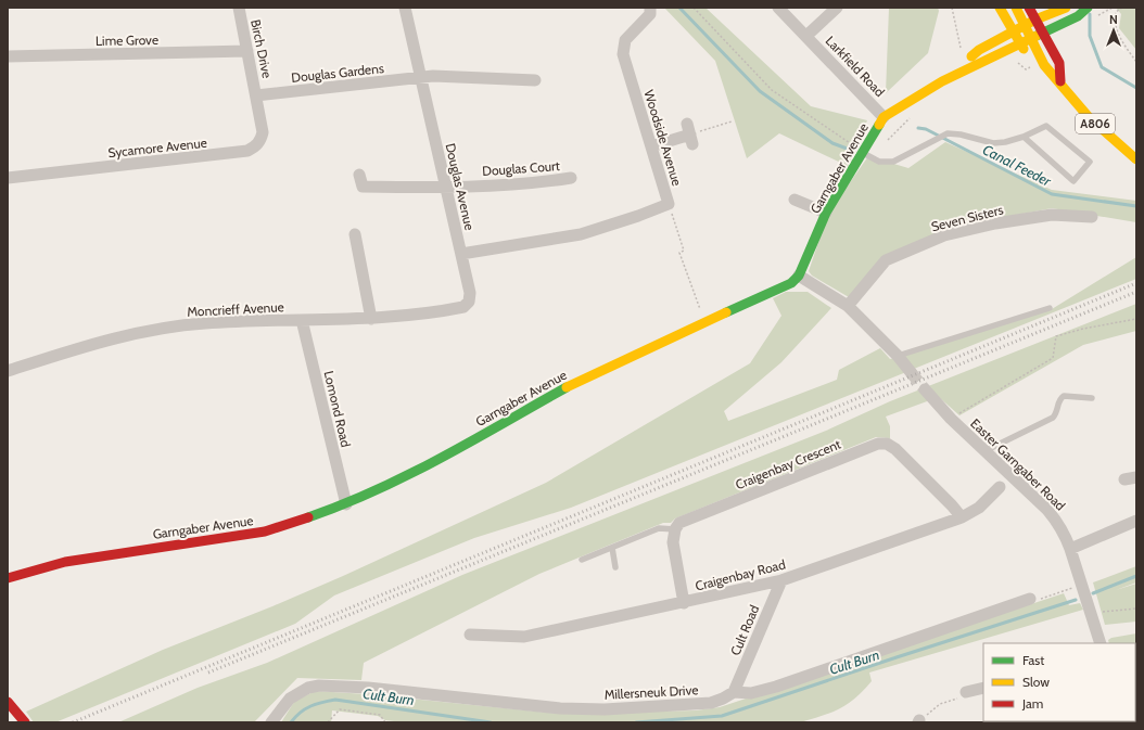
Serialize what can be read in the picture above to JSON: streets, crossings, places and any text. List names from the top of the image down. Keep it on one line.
{"streets":{"street":["Lime Grove","Birch Drive","Larkfield Road","Douglas Gardens","A806","Woodside Avenue","Sycamore Avenue","Douglas Court","Garngaber Avenue","Douglas Avenue","Seven Sisters","Moncrieff Avenue","Lomond Road","Craigenbay Crescent","Easter Garngaber Road","Craigenbay Road","Cult Road","Millersneuk Drive"]},"crossings":[["Lime Grove","Birch Drive"],["Birch Drive","Douglas Gardens"],["Birch Drive","Sycamore Avenue"],["Larkfield Road","Garngaber Avenue"],["Douglas Gardens","Sycamore Avenue"],["Douglas Gardens","Douglas Avenue"],["A806","Garngaber Avenue"],["Woodside Avenue","Douglas Avenue"],["Douglas Court","Douglas Avenue"],["Garngaber Avenue","Lomond Road"],["Douglas Avenue","Moncrieff Avenue"],["Moncrieff Avenue","Lomond Road"],["Craigenbay Crescent","Craigenbay Road"],["Craigenbay Road","Cult Road"],["Cult Road","Millersneuk Drive"]],"water":["Canal Feeder","Cult Burn"],"legend":["Fast","Slow","Jam"],"north":"top"}
